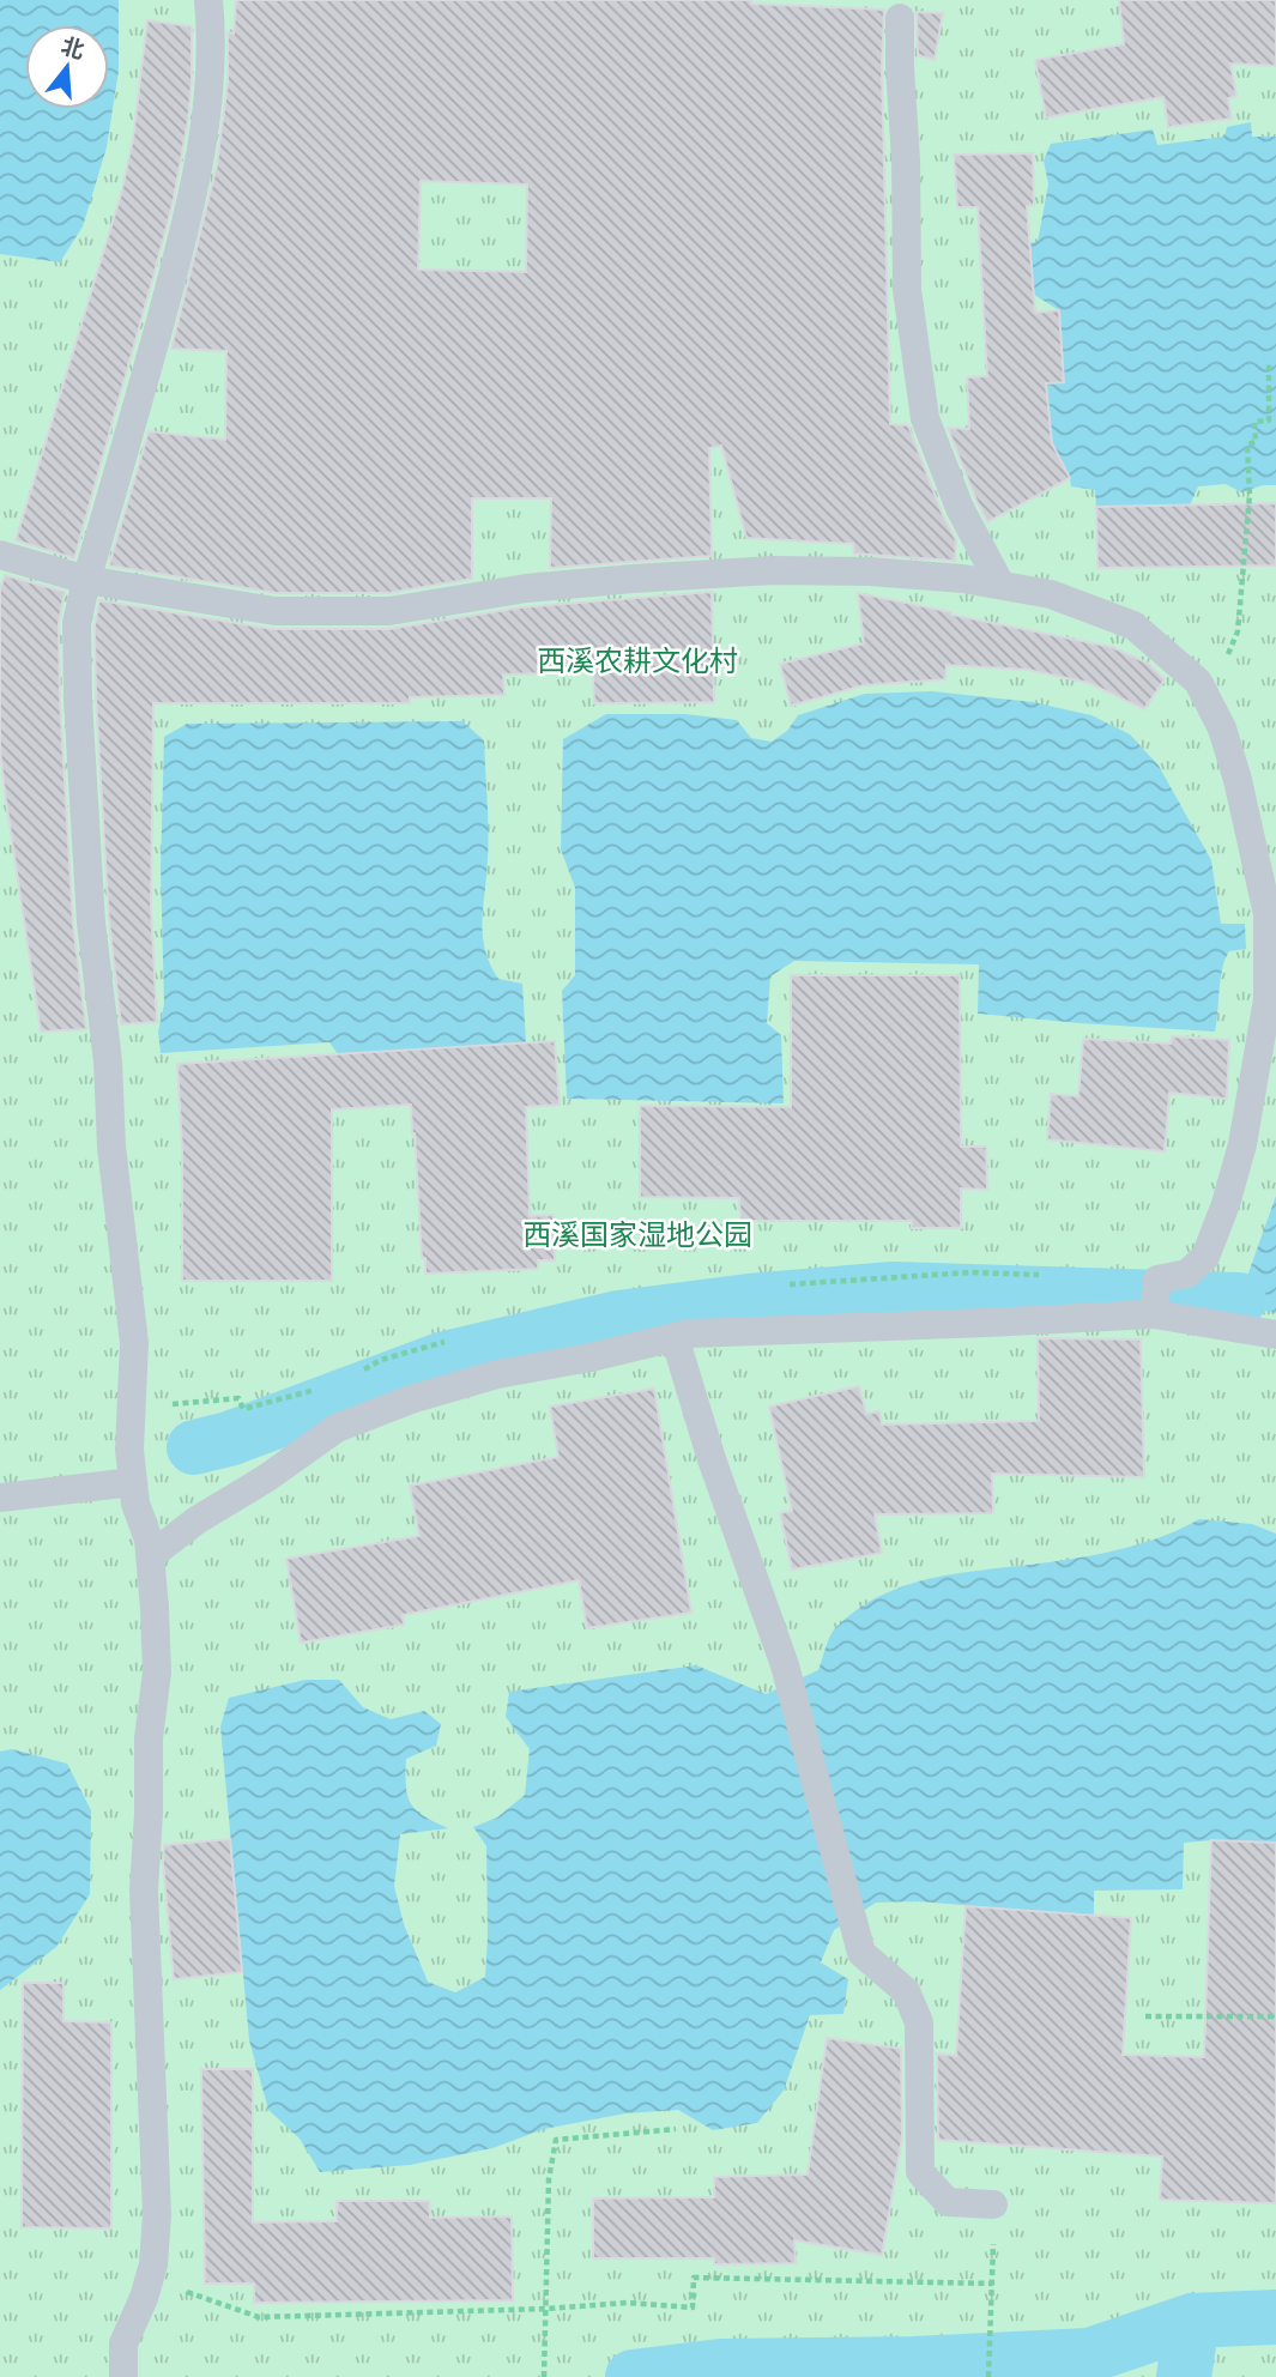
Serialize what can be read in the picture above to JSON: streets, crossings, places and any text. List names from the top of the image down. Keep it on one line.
{"parks":["西溪农耕文化村","西溪国家湿地公园"],"north":"top"}
